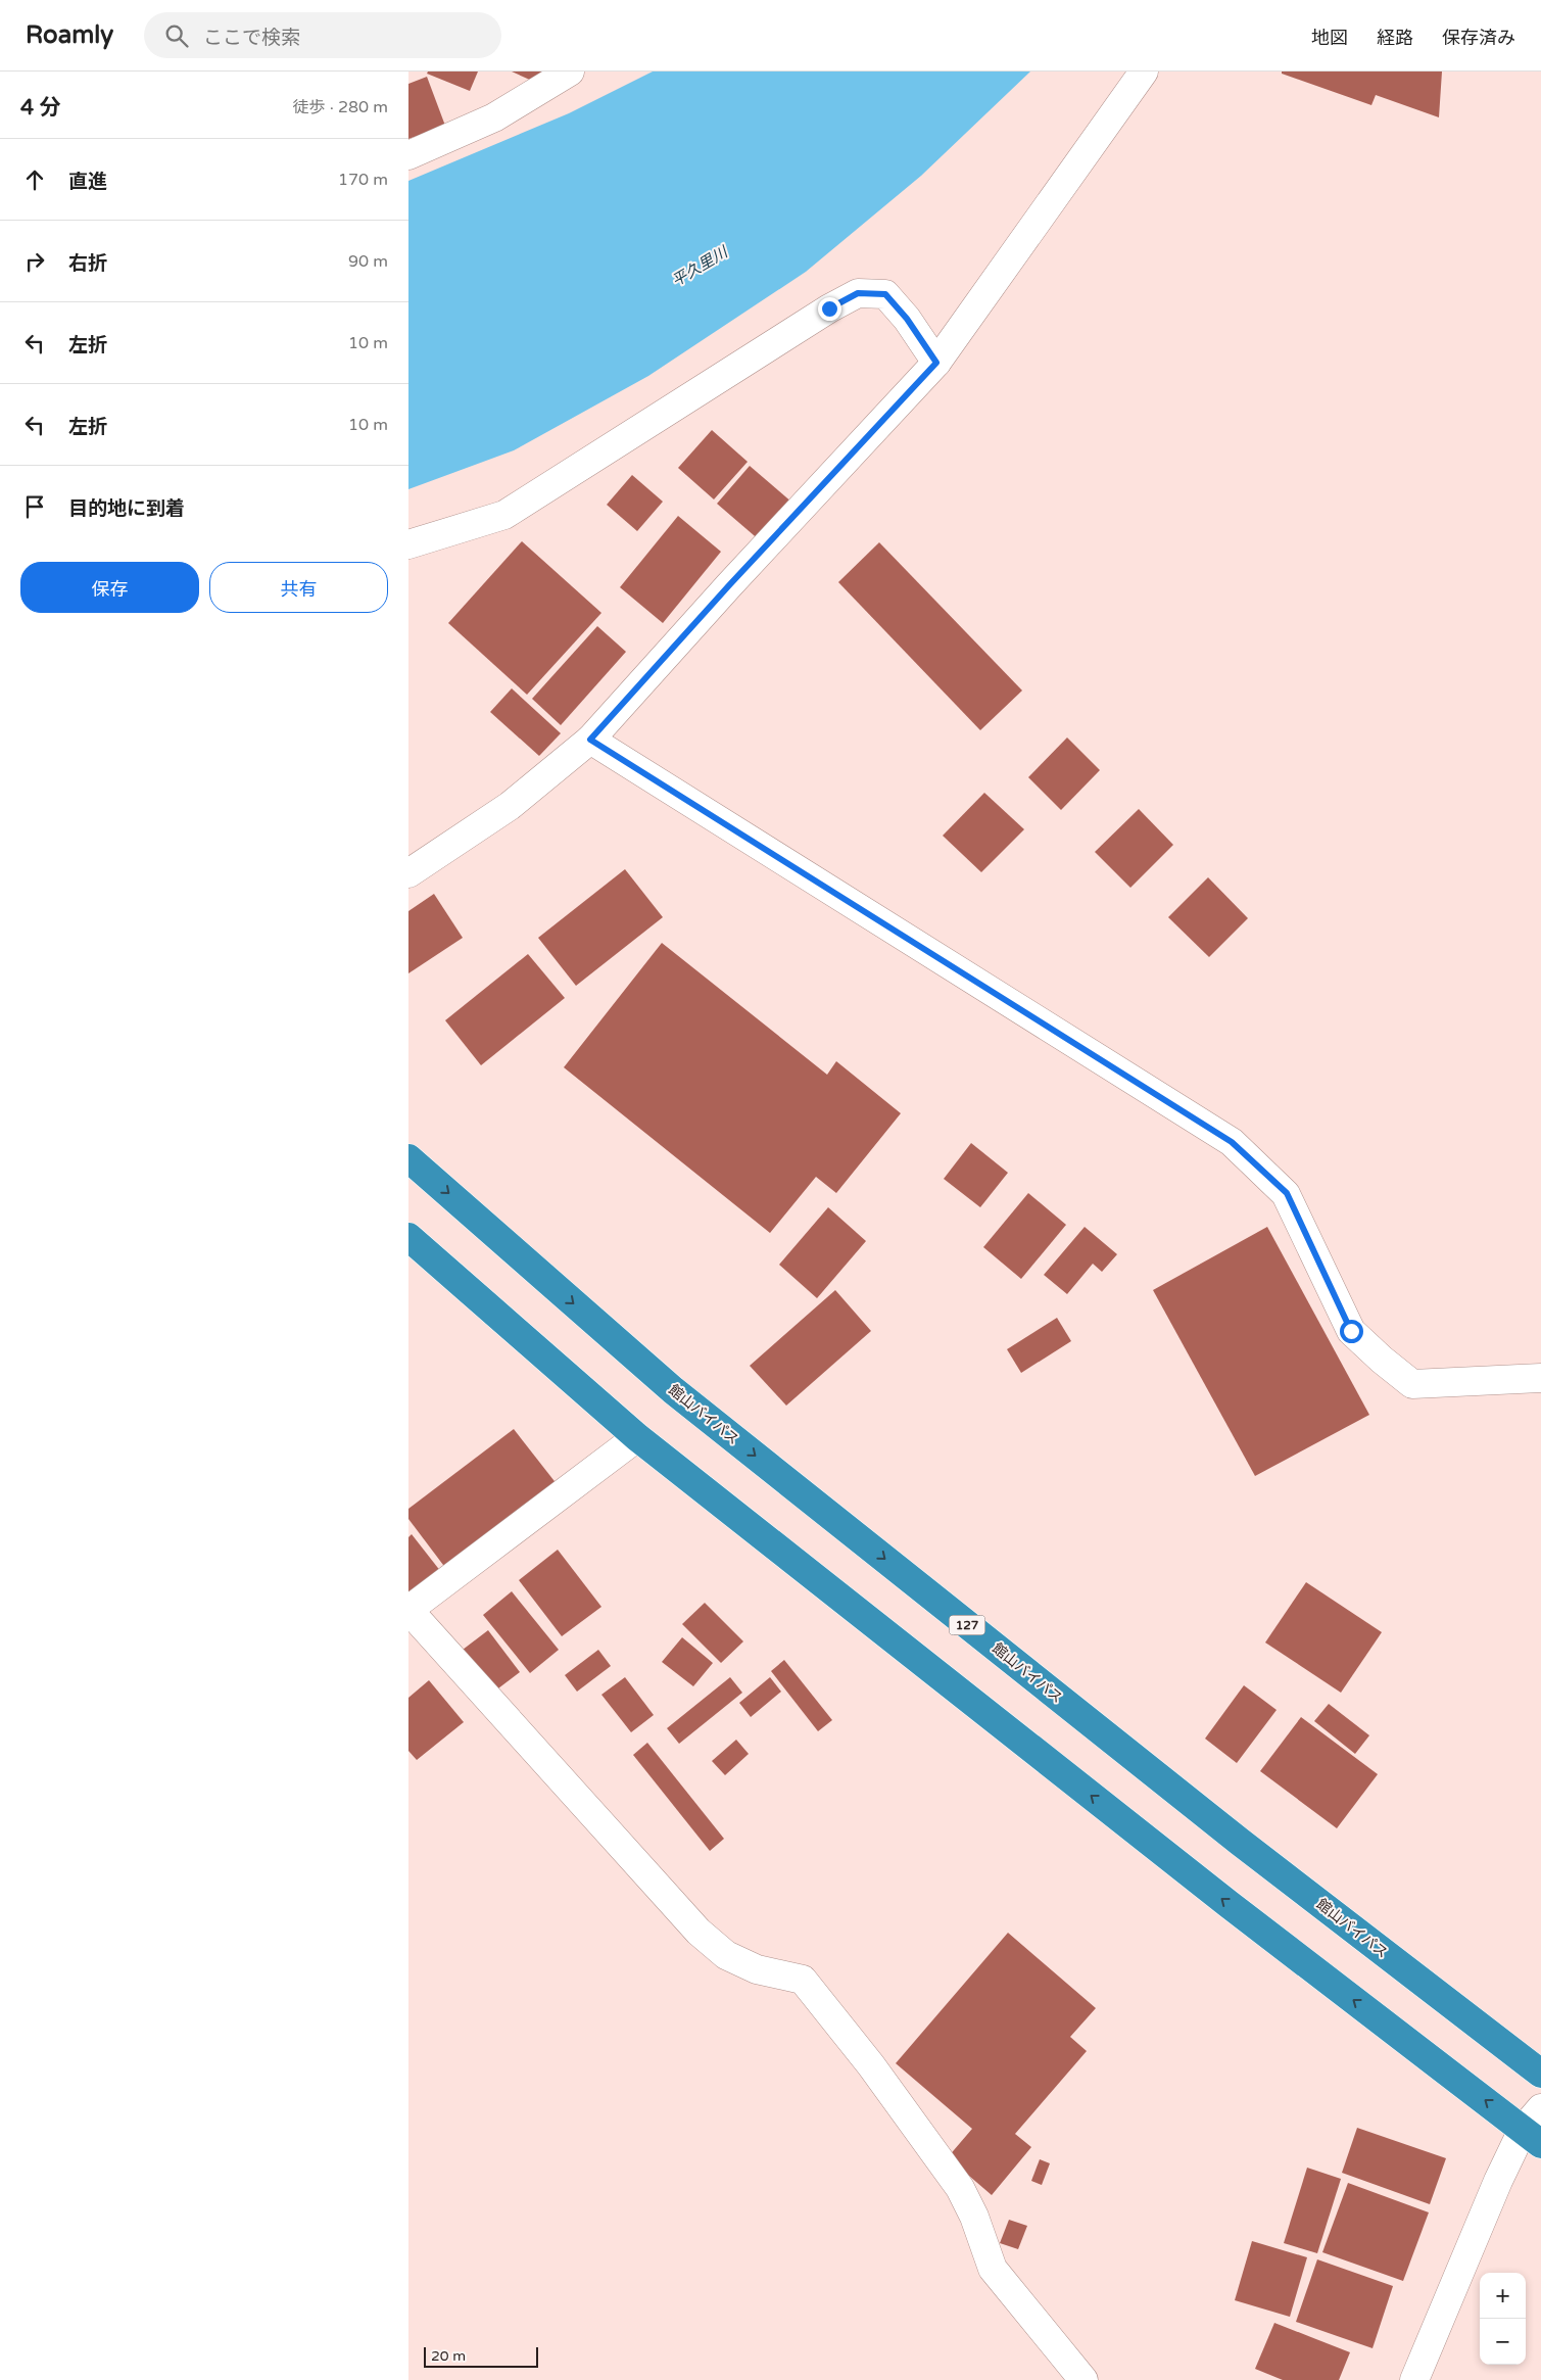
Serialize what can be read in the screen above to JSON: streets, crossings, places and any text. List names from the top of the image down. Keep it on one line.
{"streets":{"highway":["館山バイパス","127"]},"water":["平久里川"],"scale_bar":"20 m","page":{"header":"Roamly","search":"ここで検索","nav":["地図","経路","保存済み"],"heading":["4 分","徒歩 · 280 m"],"list":[["直進","170 m"],["右折","90 m"],["左折","10 m"],["左折","10 m"],"目的地に到着"],"buttons":["保存","共有"],"map_buttons":["+","−"],"scale":"20 m"}}
